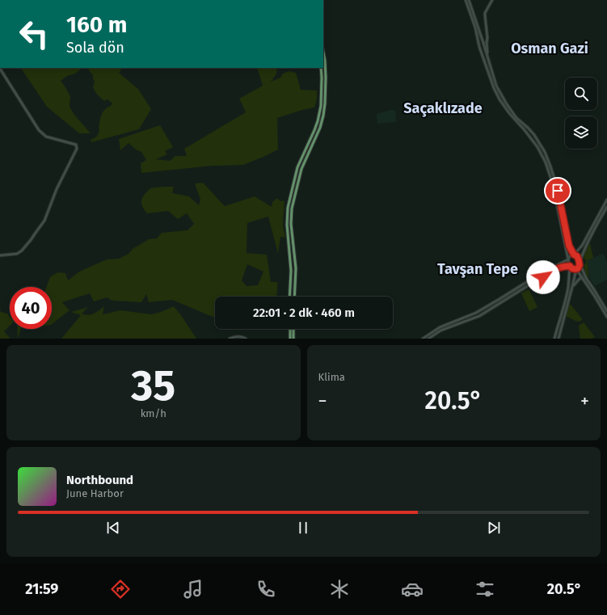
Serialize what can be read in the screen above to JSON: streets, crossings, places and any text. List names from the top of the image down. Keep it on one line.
{"districts":["Osman Gazi","Saçaklızade","Tavşan Tepe"],"page":{"turn":["160 m","Sola dön"],"limit":"40","trip":"22:01 · 2 dk · 460 m","tile":[["35","km/h"],"Klima"],"heat":["−","20.5°","+"],"song":["Northbound","June Harbor"],"tabs":["21:59","20.5°"]}}
